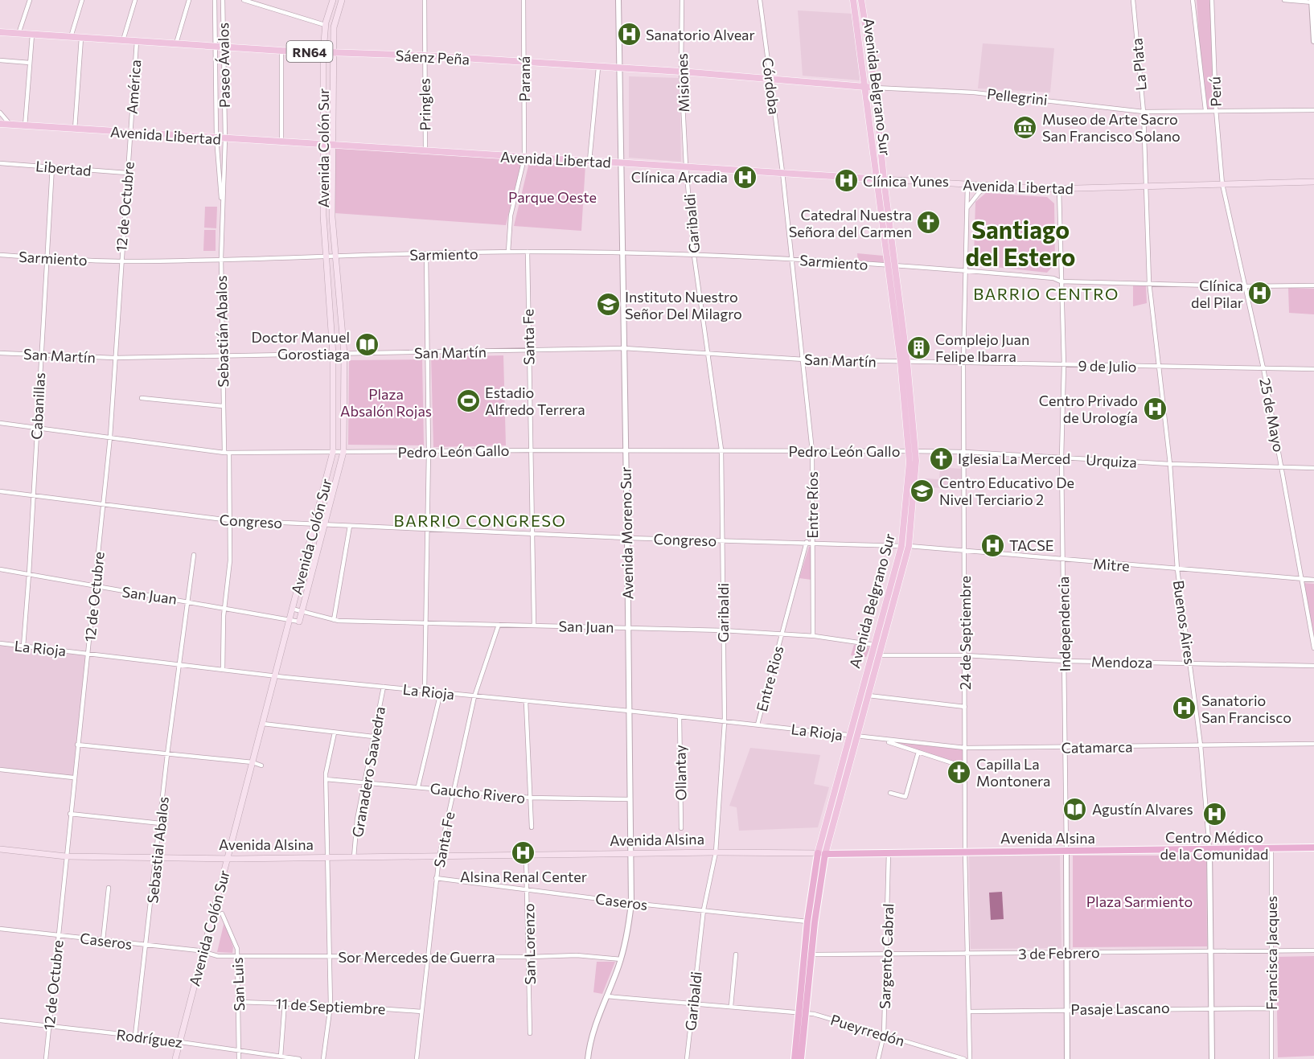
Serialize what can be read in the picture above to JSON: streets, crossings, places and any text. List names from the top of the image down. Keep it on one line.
{"streets":{"highway":["Avenida Belgrano Sur","Avenida Alsina"],"main road":["RN64","Sáenz Peña","Pellegrini","Avenida Libertad","Avenida Colón Sur"],"street":["La Plata","Paseo Ávalos","Paraná","Misiones","Córdoba","América","Perú","Pringles","Libertad","12 de Octubre","Garibaldi","Sarmiento","Sebastián Abalos","Santa Fe","San Martín","9 de Julio","Cabanillas","25 de Mayo","Pedro León Gallo","Urquiza","Entre Ríos","Congreso","Avenida Moreno Sur","Mitre","San Juan","Buenos Aires","Independencia","24 de Septiembre","La Rioja","Mendoza","Entre Rios","Catamarca","Granadero Saavedra","Ollantay","Gaucho Rivero","Sebastial Abalos","Caseros","San Lorenzo","3 de Febrero","Francisca Jacques","Sargento Cabral","Sor Mercedes de Guerra","San Luis","11 de Septiembre","Pasaje Lascano","Pueyrredón","Rodríguez"]},"crossings":[["Sáenz Peña","Paseo Ávalos"],["Sáenz Peña","Paraná"],["Sáenz Peña","Misiones"],["Sáenz Peña","Córdoba"],["Sáenz Peña","América"],["Sáenz Peña","Avenida Belgrano Sur"],["Sáenz Peña","Pellegrini"],["Sáenz Peña","Pringles"],["Sáenz Peña","Avenida Colón Sur"],["Sáenz Peña","Avenida Moreno Sur"],["La Plata","Pellegrini"],["La Plata","Avenida Libertad"],["La Plata","Buenos Aires"],["Paseo Ávalos","Avenida Libertad"],["Paseo Ávalos","Sebastián Abalos"],["Paraná","Avenida Libertad"],["Misiones","Avenida Libertad"],["Misiones","Garibaldi"],["Córdoba","Avenida Libertad"],["Córdoba","Entre Ríos"],["América","Avenida Libertad"],["América","12 de Octubre"],["Avenida Belgrano Sur","Pellegrini"],["Avenida Belgrano Sur","Avenida Libertad"],["Avenida Belgrano Sur","Sarmiento"],["Avenida Belgrano Sur","San Martín"],["Avenida Belgrano Sur","9 de Julio"],["Avenida Belgrano Sur","Pedro León Gallo"],["Avenida Belgrano Sur","Urquiza"],["Avenida Belgrano Sur","Congreso"],["Avenida Belgrano Sur","Mitre"],["Avenida Belgrano Sur","San Juan"],["Avenida Belgrano Sur","La Rioja"],["Avenida Belgrano Sur","Mendoza"],["Avenida Belgrano Sur","Catamarca"],["Avenida Belgrano Sur","Avenida Alsina"],["Avenida Belgrano Sur","Caseros"],["Avenida Belgrano Sur","3 de Febrero"],["Avenida Belgrano Sur","Pueyrredón"],["Perú","Pellegrini"],["Perú","Avenida Libertad"],["Perú","25 de Mayo"],["Pringles","Avenida Libertad"],["Avenida Libertad","Avenida Colón Sur"],["Avenida Libertad","12 de Octubre"],["Avenida Libertad","Garibaldi"],["Avenida Libertad","25 de Mayo"],["Avenida Libertad","Entre Ríos"],["Avenida Libertad","Avenida Moreno Sur"],["Avenida Libertad","Buenos Aires"],["Avenida Libertad","Independencia"],["Avenida Libertad","24 de Septiembre"],["Avenida Colón Sur","Sarmiento"],["Avenida Colón Sur","San Martín"],["Avenida Colón Sur","Pedro León Gallo"],["Avenida Colón Sur","Congreso"],["Avenida Colón Sur","San Juan"],["Avenida Colón Sur","La Rioja"],["Avenida Colón Sur","Avenida Alsina"],["Avenida Colón Sur","Caseros"],["Avenida Colón Sur","Rodríguez"],["Libertad","12 de Octubre"],["Libertad","Cabanillas"],["12 de Octubre","Sarmiento"],["12 de Octubre","San Martín"],["12 de Octubre","Pedro León Gallo"],["12 de Octubre","Congreso"],["12 de Octubre","San Juan"],["12 de Octubre","La Rioja"],["12 de Octubre","Avenida Alsina"],["12 de Octubre","Caseros"],["12 de Octubre","Rodríguez"],["Garibaldi","Sarmiento"],["Garibaldi","San Martín"],["Garibaldi","Pedro León Gallo"],["Garibaldi","Congreso"],["Garibaldi","San Juan"],["Garibaldi","La Rioja"],["Garibaldi","Avenida Alsina"],["Garibaldi","Caseros"],["Sarmiento","Sebastián Abalos"],["Sarmiento","Santa Fe"],["Sarmiento","Cabanillas"],["Sarmiento","25 de Mayo"],["Sarmiento","Entre Ríos"],["Sarmiento","Avenida Moreno Sur"],["Sarmiento","Buenos Aires"],["Sarmiento","Independencia"],["Sarmiento","24 de Septiembre"],["Sebastián Abalos","San Martín"],["Sebastián Abalos","Pedro León Gallo"],["Sebastián Abalos","Congreso"],["Sebastián Abalos","San Juan"],["Sebastián Abalos","La Rioja"],["Santa Fe","San Martín"],["Santa Fe","Pedro León Gallo"],["Santa Fe","Congreso"],["Santa Fe","San Juan"],["Santa Fe","La Rioja"],["Santa Fe","Gaucho Rivero"],["Santa Fe","Avenida Alsina"],["Santa Fe","Caseros"],["Santa Fe","Sor Mercedes de Guerra"],["Santa Fe","11 de Septiembre"],["San Martín","9 de Julio"],["San Martín","Cabanillas"],["San Martín","Entre Ríos"],["San Martín","Avenida Moreno Sur"],["9 de Julio","25 de Mayo"],["9 de Julio","Buenos Aires"],["9 de Julio","Independencia"],["9 de Julio","24 de Septiembre"],["Cabanillas","Pedro León Gallo"],["Cabanillas","Congreso"],["Cabanillas","San Juan"],["Cabanillas","La Rioja"],["25 de Mayo","Urquiza"],["25 de Mayo","Mitre"],["Pedro León Gallo","Urquiza"],["Pedro León Gallo","Entre Ríos"],["Pedro León Gallo","Avenida Moreno Sur"],["Urquiza","Buenos Aires"],["Urquiza","Independencia"],["Urquiza","24 de Septiembre"],["Entre Ríos","Congreso"],["Entre Ríos","San Juan"],["Congreso","Avenida Moreno Sur"],["Congreso","Mitre"],["Congreso","Entre Rios"],["Avenida Moreno Sur","San Juan"],["Avenida Moreno Sur","La Rioja"],["Avenida Moreno Sur","Gaucho Rivero"],["Avenida Moreno Sur","Avenida Alsina"],["Avenida Moreno Sur","Caseros"],["Avenida Moreno Sur","Sor Mercedes de Guerra"],["Mitre","Buenos Aires"],["Mitre","Independencia"],["Mitre","24 de Septiembre"],["San Juan","Entre Rios"],["San Juan","Sebastial Abalos"],["Buenos Aires","Mendoza"],["Buenos Aires","Catamarca"],["Buenos Aires","Avenida Alsina"],["Buenos Aires","3 de Febrero"],["Buenos Aires","Pasaje Lascano"],["Independencia","Mendoza"],["Independencia","Catamarca"],["Independencia","Avenida Alsina"],["Independencia","3 de Febrero"],["Independencia","Pasaje Lascano"],["24 de Septiembre","Mendoza"],["24 de Septiembre","Catamarca"],["24 de Septiembre","Avenida Alsina"],["24 de Septiembre","3 de Febrero"],["24 de Septiembre","Pasaje Lascano"],["La Rioja","Entre Rios"],["La Rioja","Catamarca"],["La Rioja","Granadero Saavedra"],["La Rioja","Ollantay"],["La Rioja","Sebastial Abalos"],["Granadero Saavedra","Gaucho Rivero"],["Granadero Saavedra","Avenida Alsina"],["Avenida Alsina","Sebastial Abalos"],["Avenida Alsina","San Lorenzo"],["Avenida Alsina","Francisca Jacques"],["Avenida Alsina","Sargento Cabral"],["Sebastial Abalos","Caseros"],["Sebastial Abalos","Rodríguez"],["Caseros","San Lorenzo"],["Caseros","Sor Mercedes de Guerra"],["San Lorenzo","Sor Mercedes de Guerra"],["3 de Febrero","Francisca Jacques"],["3 de Febrero","Sargento Cabral"],["Francisca Jacques","Pasaje Lascano"],["Sargento Cabral","Pueyrredón"],["Sor Mercedes de Guerra","San Luis"],["San Luis","11 de Septiembre"],["San Luis","Rodríguez"]],"districts":["Santiago del Estero","BARRIO CENTRO","BARRIO CONGRESO"],"parks":["Parque Oeste","Plaza Absalón Rojas","Plaza Sarmiento"],"places":{"hospital":["Sanatorio Alvear","Clínica Arcadia","Clínica Yunes","Clínica del Pilar","Centro Privado de Urología","TACSE","Sanatorio San Francisco","Centro Médico de la Comunidad","Alsina Renal Center"],"museum":["Museo de Arte Sacro San Francisco Solano"],"church":["Catedral Nuestra Señora del Carmen","Iglesia La Merced","Capilla La Montonera"],"school or university":["Instituto Nuestro Señor Del Milagro","Centro Educativo De Nivel Terciario 2"],"library":["Doctor Manuel Gorostiaga","Agustín Alvares"],"building":["Complejo Juan Felipe Ibarra"],"sports":["Estadio Alfredo Terrera"]}}
